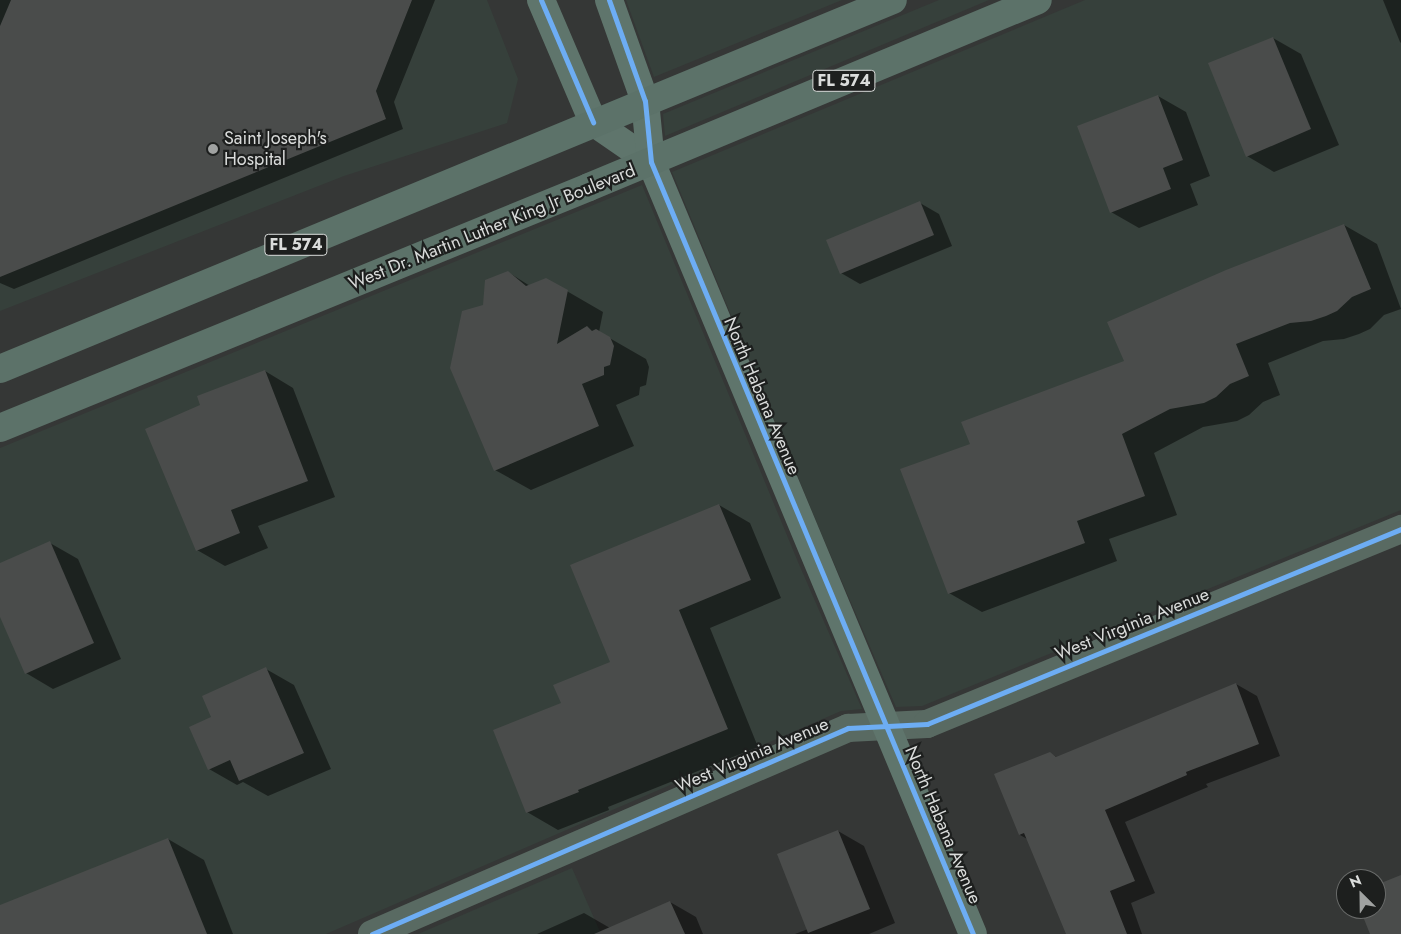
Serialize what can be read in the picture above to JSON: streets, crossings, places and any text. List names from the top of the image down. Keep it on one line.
{"streets":{"main road":["FL 574","West Dr. Martin Luther King Jr Boulevard"],"street":["North Habana Avenue","West Virginia Avenue"]},"crossings":[["FL 574","North Habana Avenue"],["West Dr. Martin Luther King Jr Boulevard","North Habana Avenue"],["North Habana Avenue","West Virginia Avenue"]],"places":["Saint Joseph's Hospital"],"north":"top left"}
